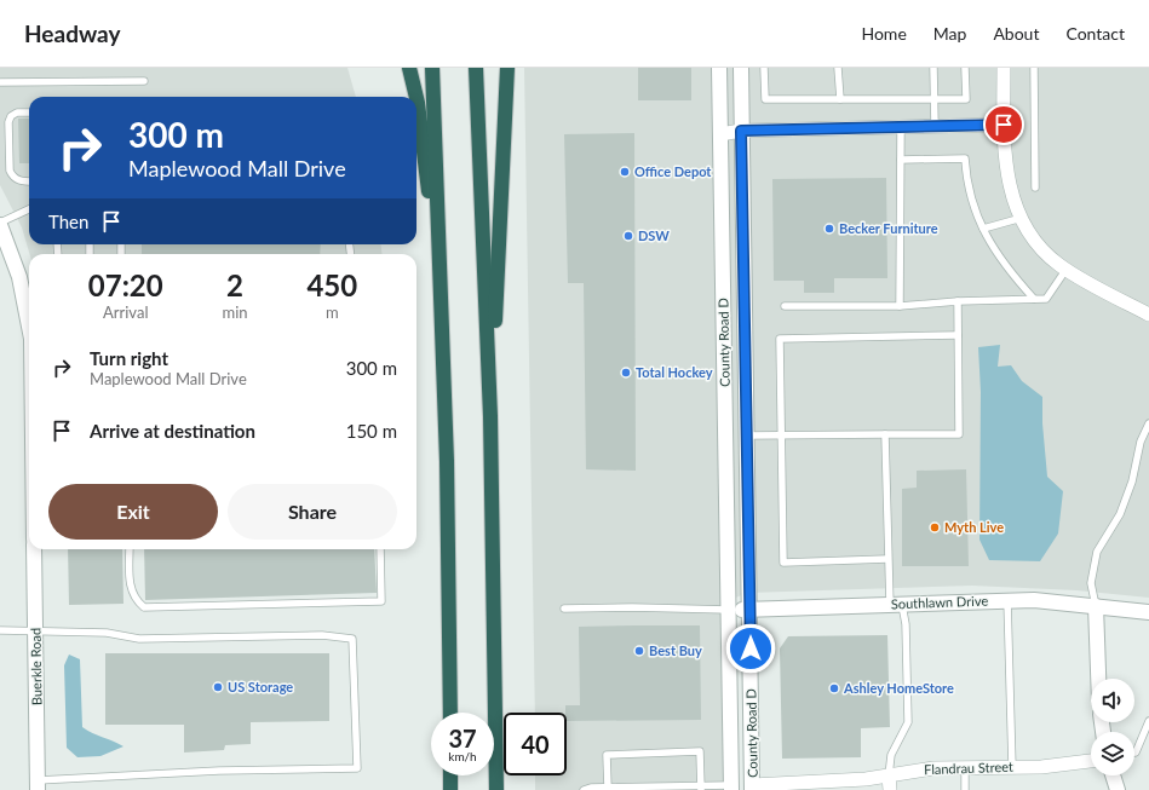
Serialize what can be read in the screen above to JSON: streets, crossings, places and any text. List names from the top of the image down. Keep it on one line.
{"streets":{"street":["County Road D","Southlawn Drive","Buerkle Road","Flandrau Street"]},"crossings":[["County Road D","Southlawn Drive"],["County Road D","Flandrau Street"]],"places":["Office Depot","Becker Furniture","DSW","Total Hockey","Myth Live","Best Buy","US Storage","Ashley HomeStore"],"page":{"header":"Headway","nav":["Home","Map","About","Contact"],"turn":["300 m","Maplewood Mall Drive"],"then":"Then","eta":["07:20","Arrival","2","min","450","m"],"list":[{"name":"Turn right","note":"Maplewood Mall Drive","value":"300 m"},{"name":"Arrive at destination","value":"150 m"}],"buttons":["Exit","Share"],"speed":"37 km/h","limit":"40"}}
